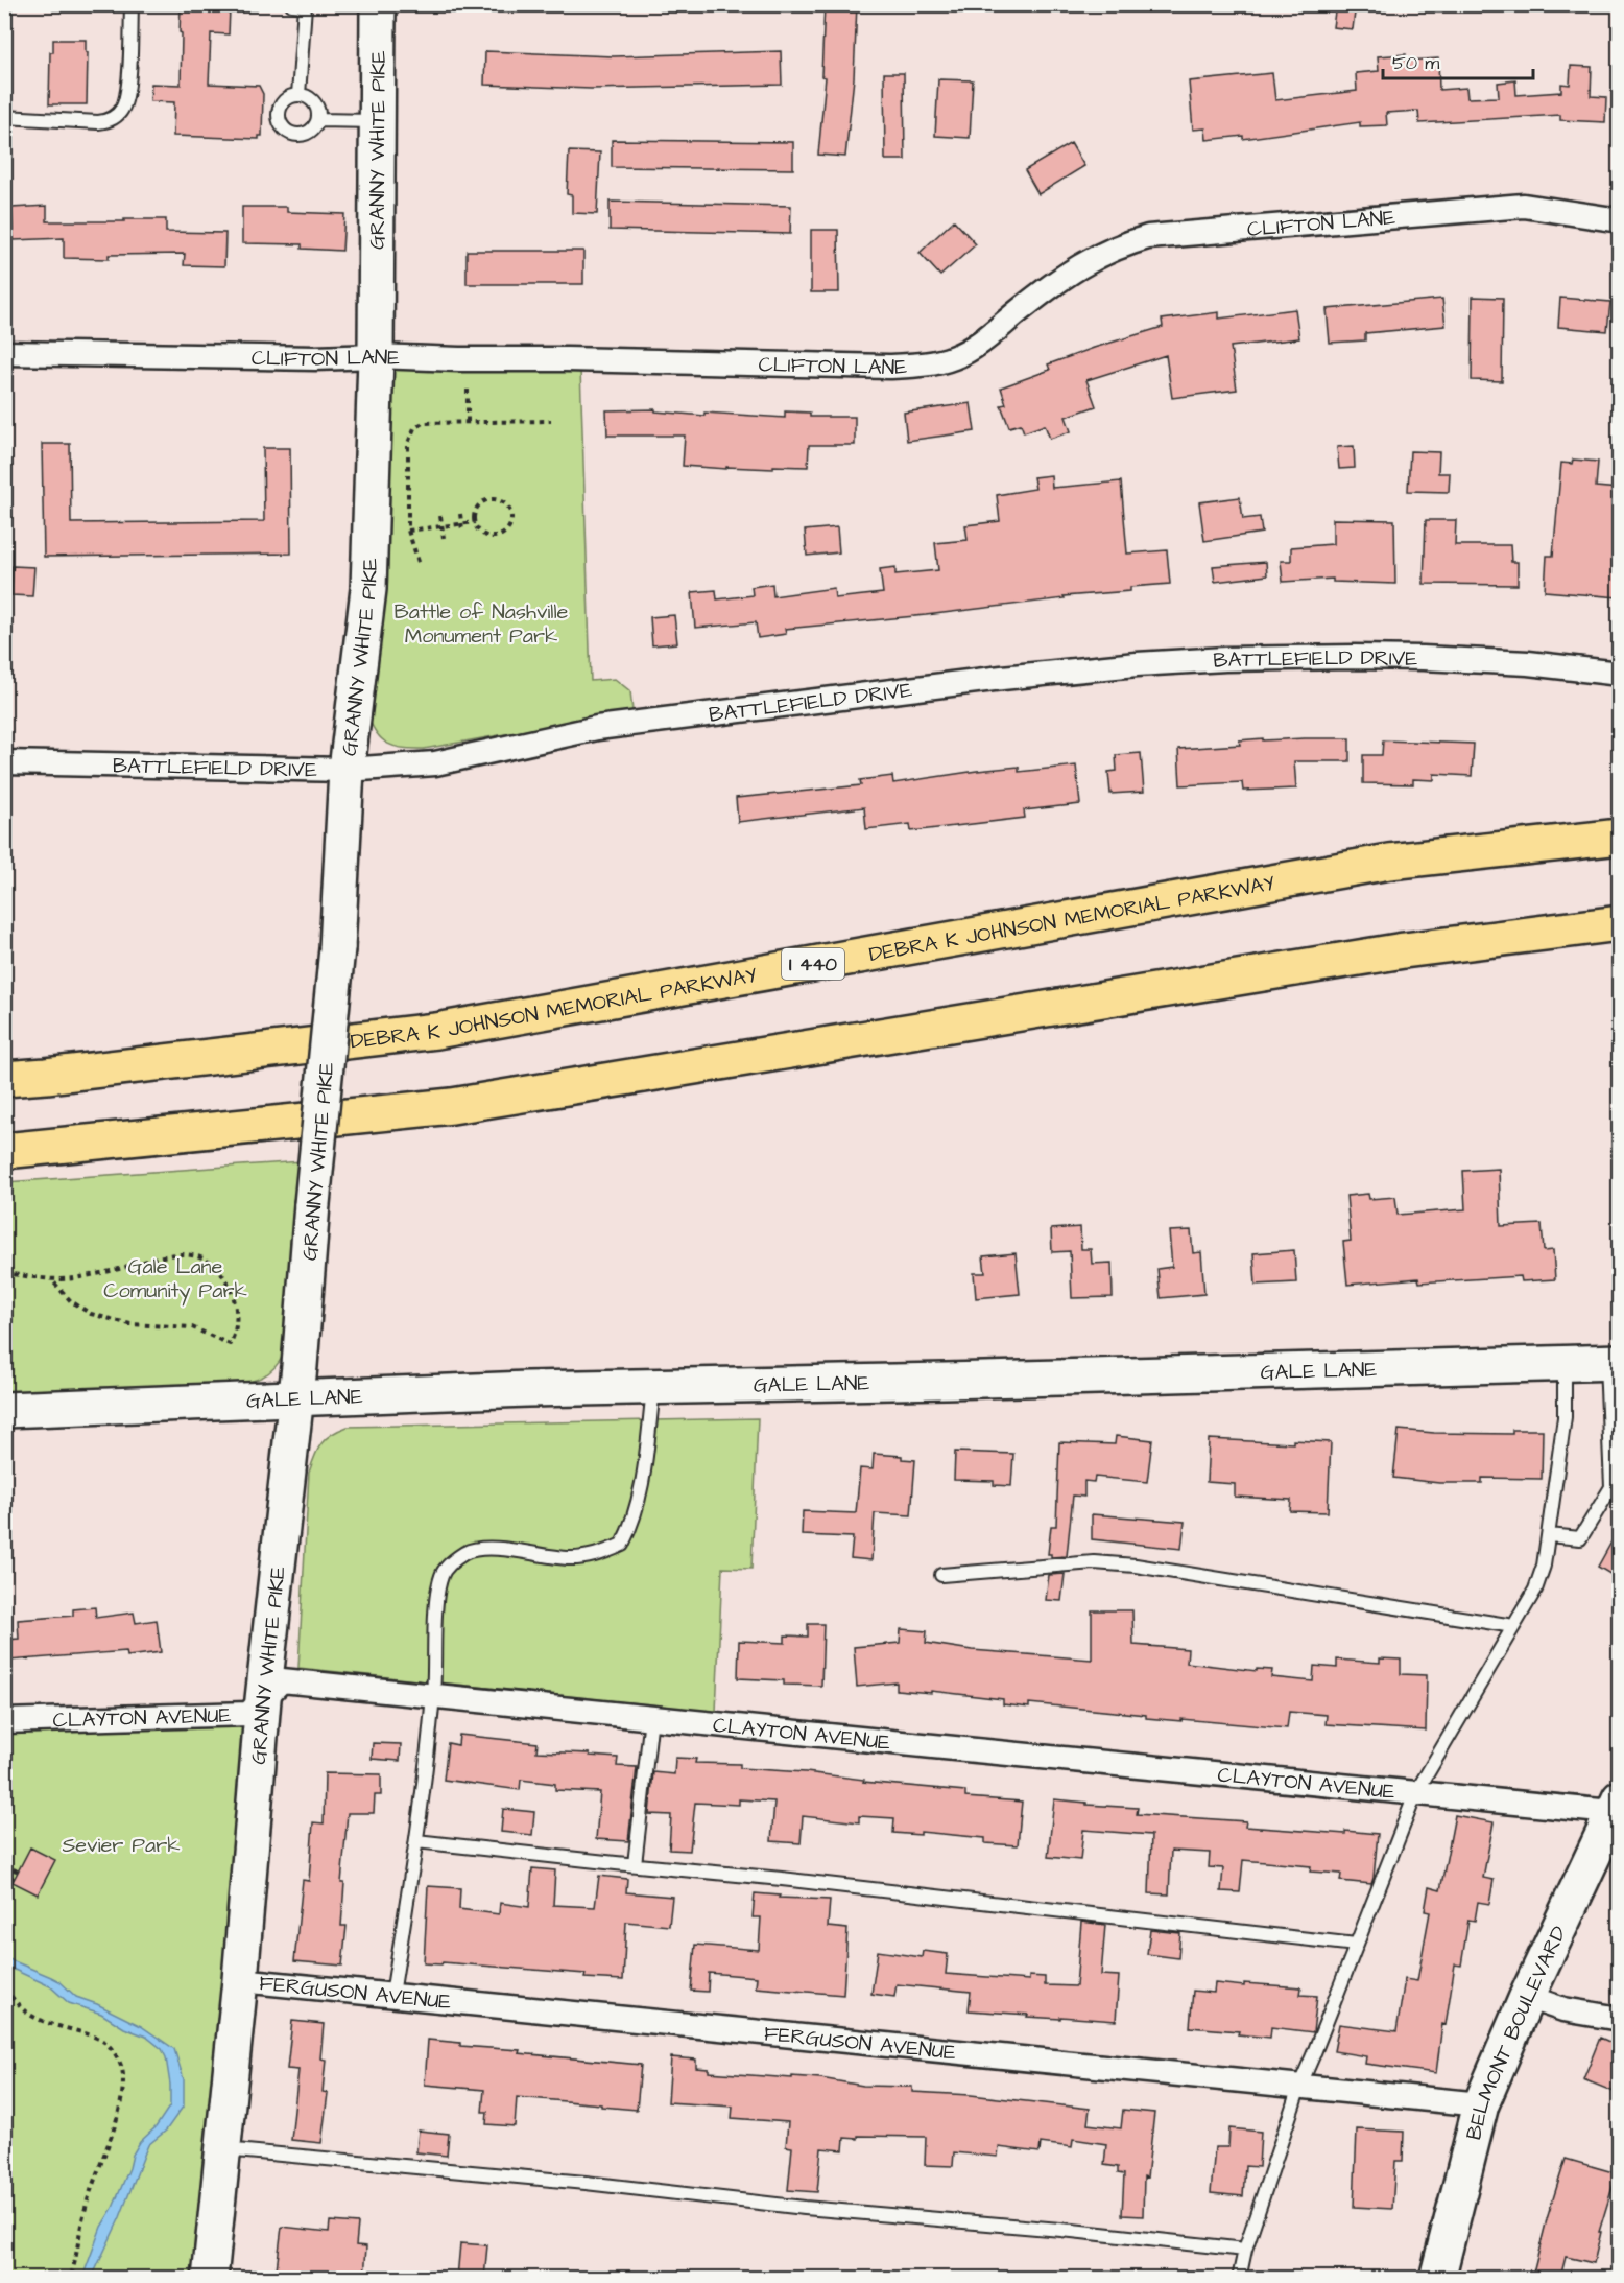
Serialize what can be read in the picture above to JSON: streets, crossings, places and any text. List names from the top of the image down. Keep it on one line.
{"streets":{"highway":["DEBRA K JOHNSON MEMORIAL PARKWAY","I 440"],"main road":["GRANNY WHITE PIKE","GALE LANE","BELMONT BOULEVARD"],"street":["CLIFTON LANE","BATTLEFIELD DRIVE","CLAYTON AVENUE","FERGUSON AVENUE"]},"crossings":[["GRANNY WHITE PIKE","CLIFTON LANE"],["GRANNY WHITE PIKE","BATTLEFIELD DRIVE"],["GRANNY WHITE PIKE","GALE LANE"],["GRANNY WHITE PIKE","CLAYTON AVENUE"],["GRANNY WHITE PIKE","FERGUSON AVENUE"],["CLAYTON AVENUE","BELMONT BOULEVARD"],["FERGUSON AVENUE","BELMONT BOULEVARD"]],"parks":["Battle of Nashville Monument Park","Gale Lane Comunity Park","Sevier Park"],"scale_bar":"50 m"}
